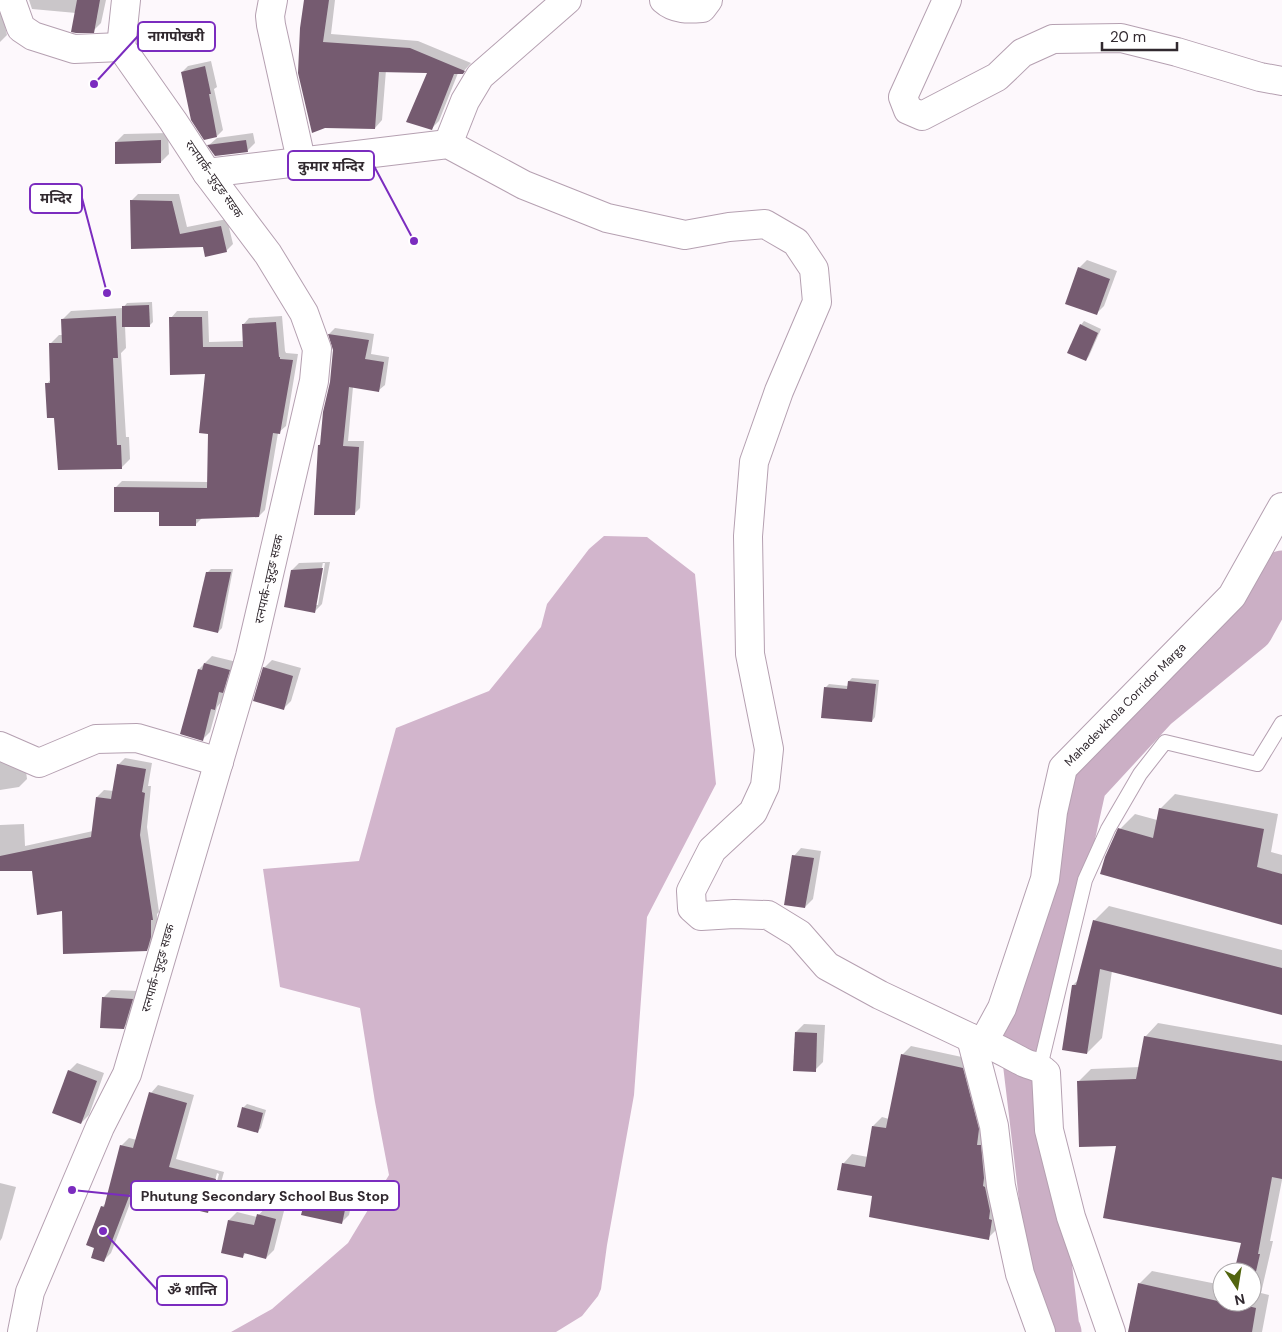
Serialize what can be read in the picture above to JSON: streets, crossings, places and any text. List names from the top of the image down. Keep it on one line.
{"streets":{"street":["रत्नपार्क-फुटुङ सडक","Mahadevkhola Corridor Marga"]},"places":["नागपोखरी","कुमार मन्दिर","मन्दिर","Phutung Secondary School Bus Stop","ॐ शान्ति"],"scale_bar":"20 m","north":"bottom"}
